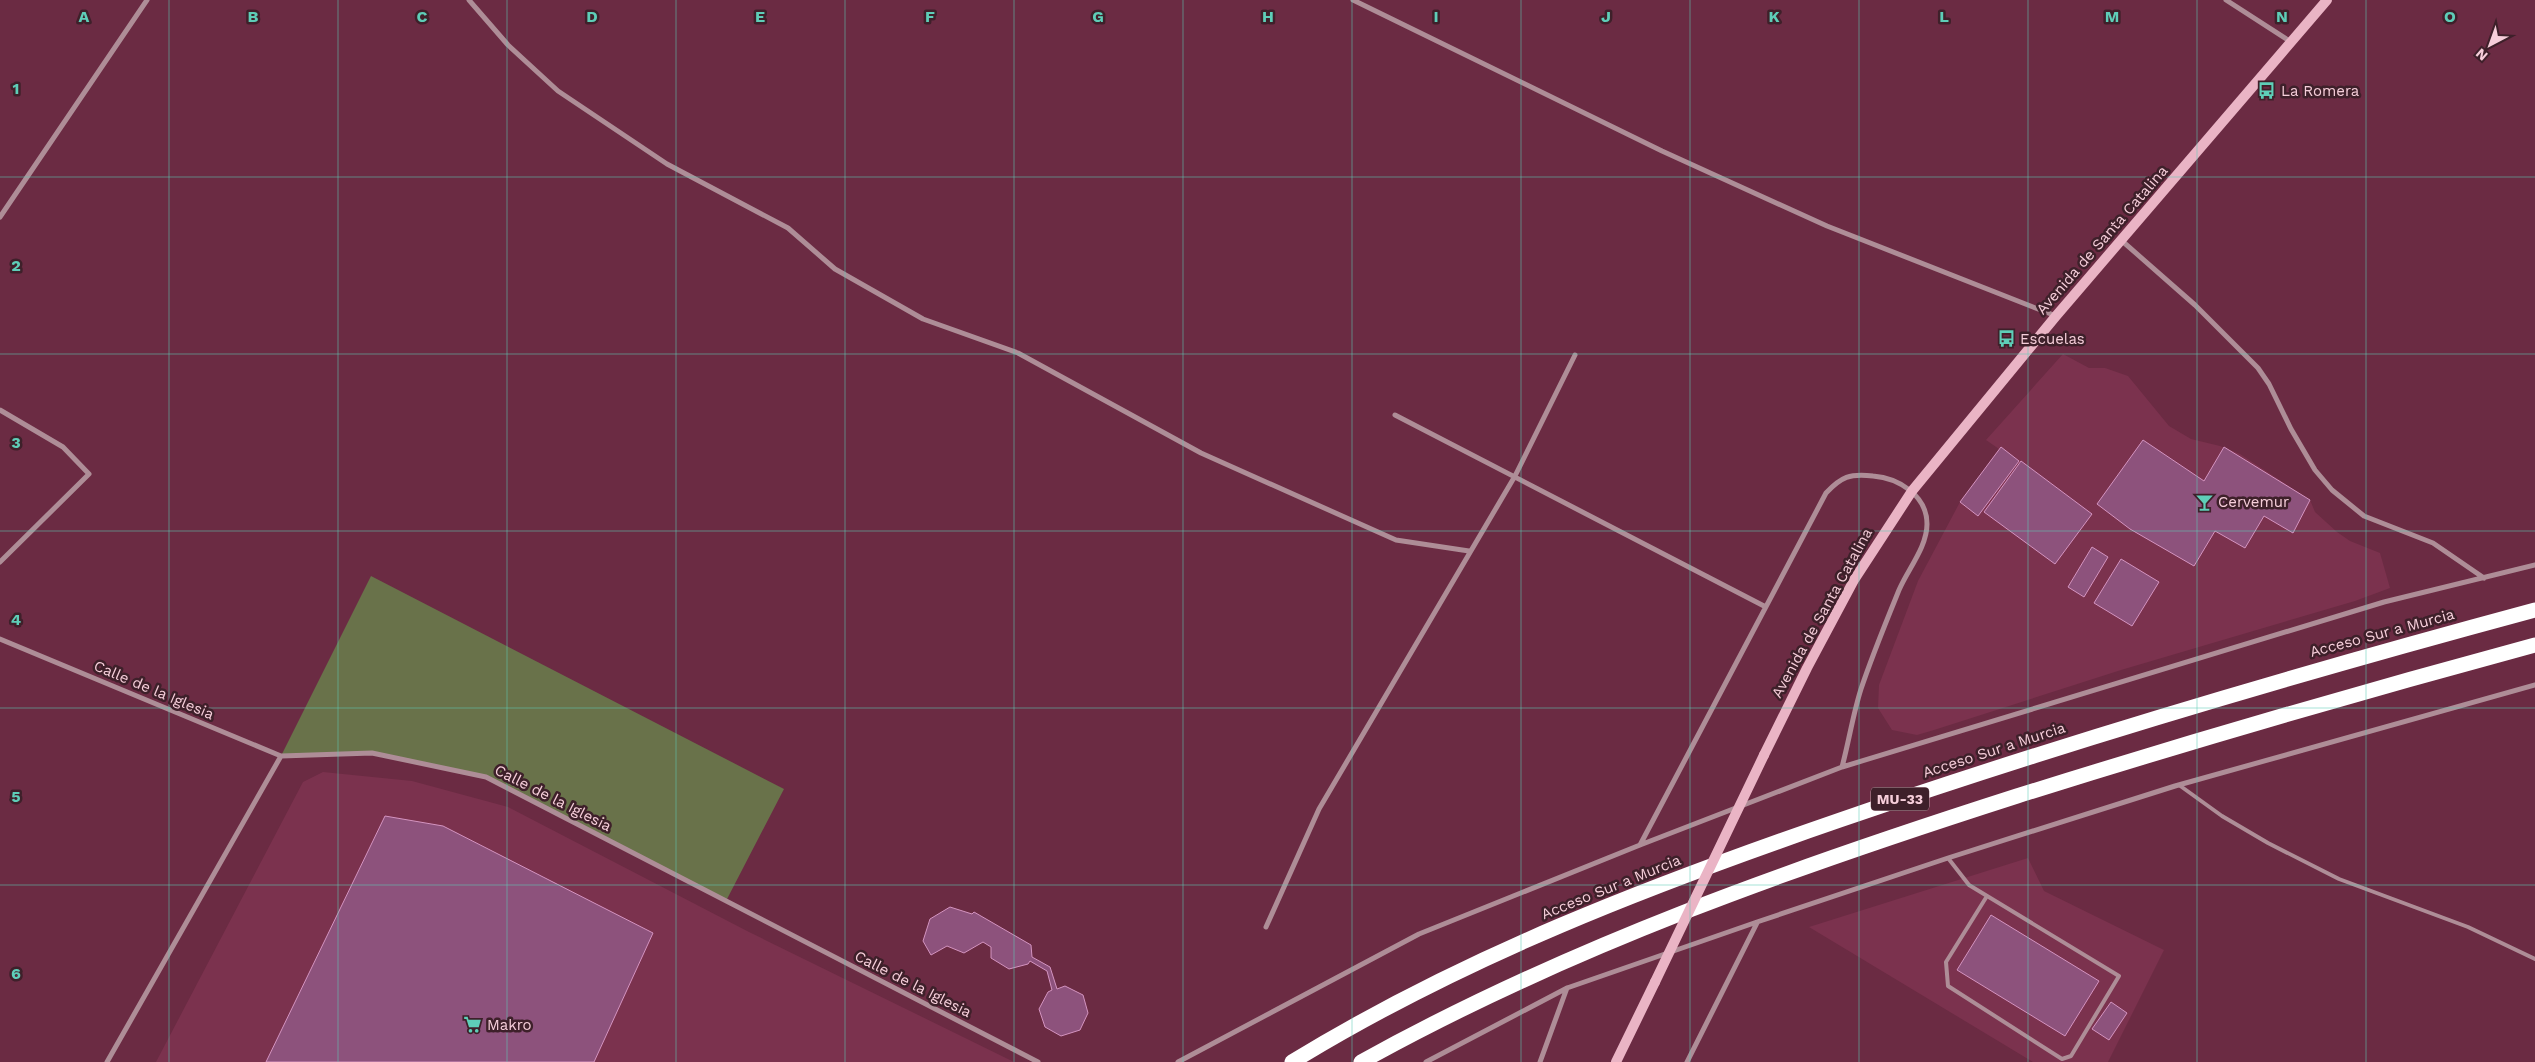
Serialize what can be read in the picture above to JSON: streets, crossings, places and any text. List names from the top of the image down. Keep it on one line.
{"streets":{"highway":["Acceso Sur a Murcia","MU-33"],"main road":["Avenida de Santa Catalina"],"street":["Calle de la Iglesia"]},"places":{"bus stop":["La Romera","Escuelas"],"bar":["Cervemur"],"supermarket":["Makro"]},"north":"bottom left","grid":{"columns":["A","B","C","D","E","F","G","H","I","J","K","L","M","N","O"],"rows":["1","2","3","4","5","6"]}}
